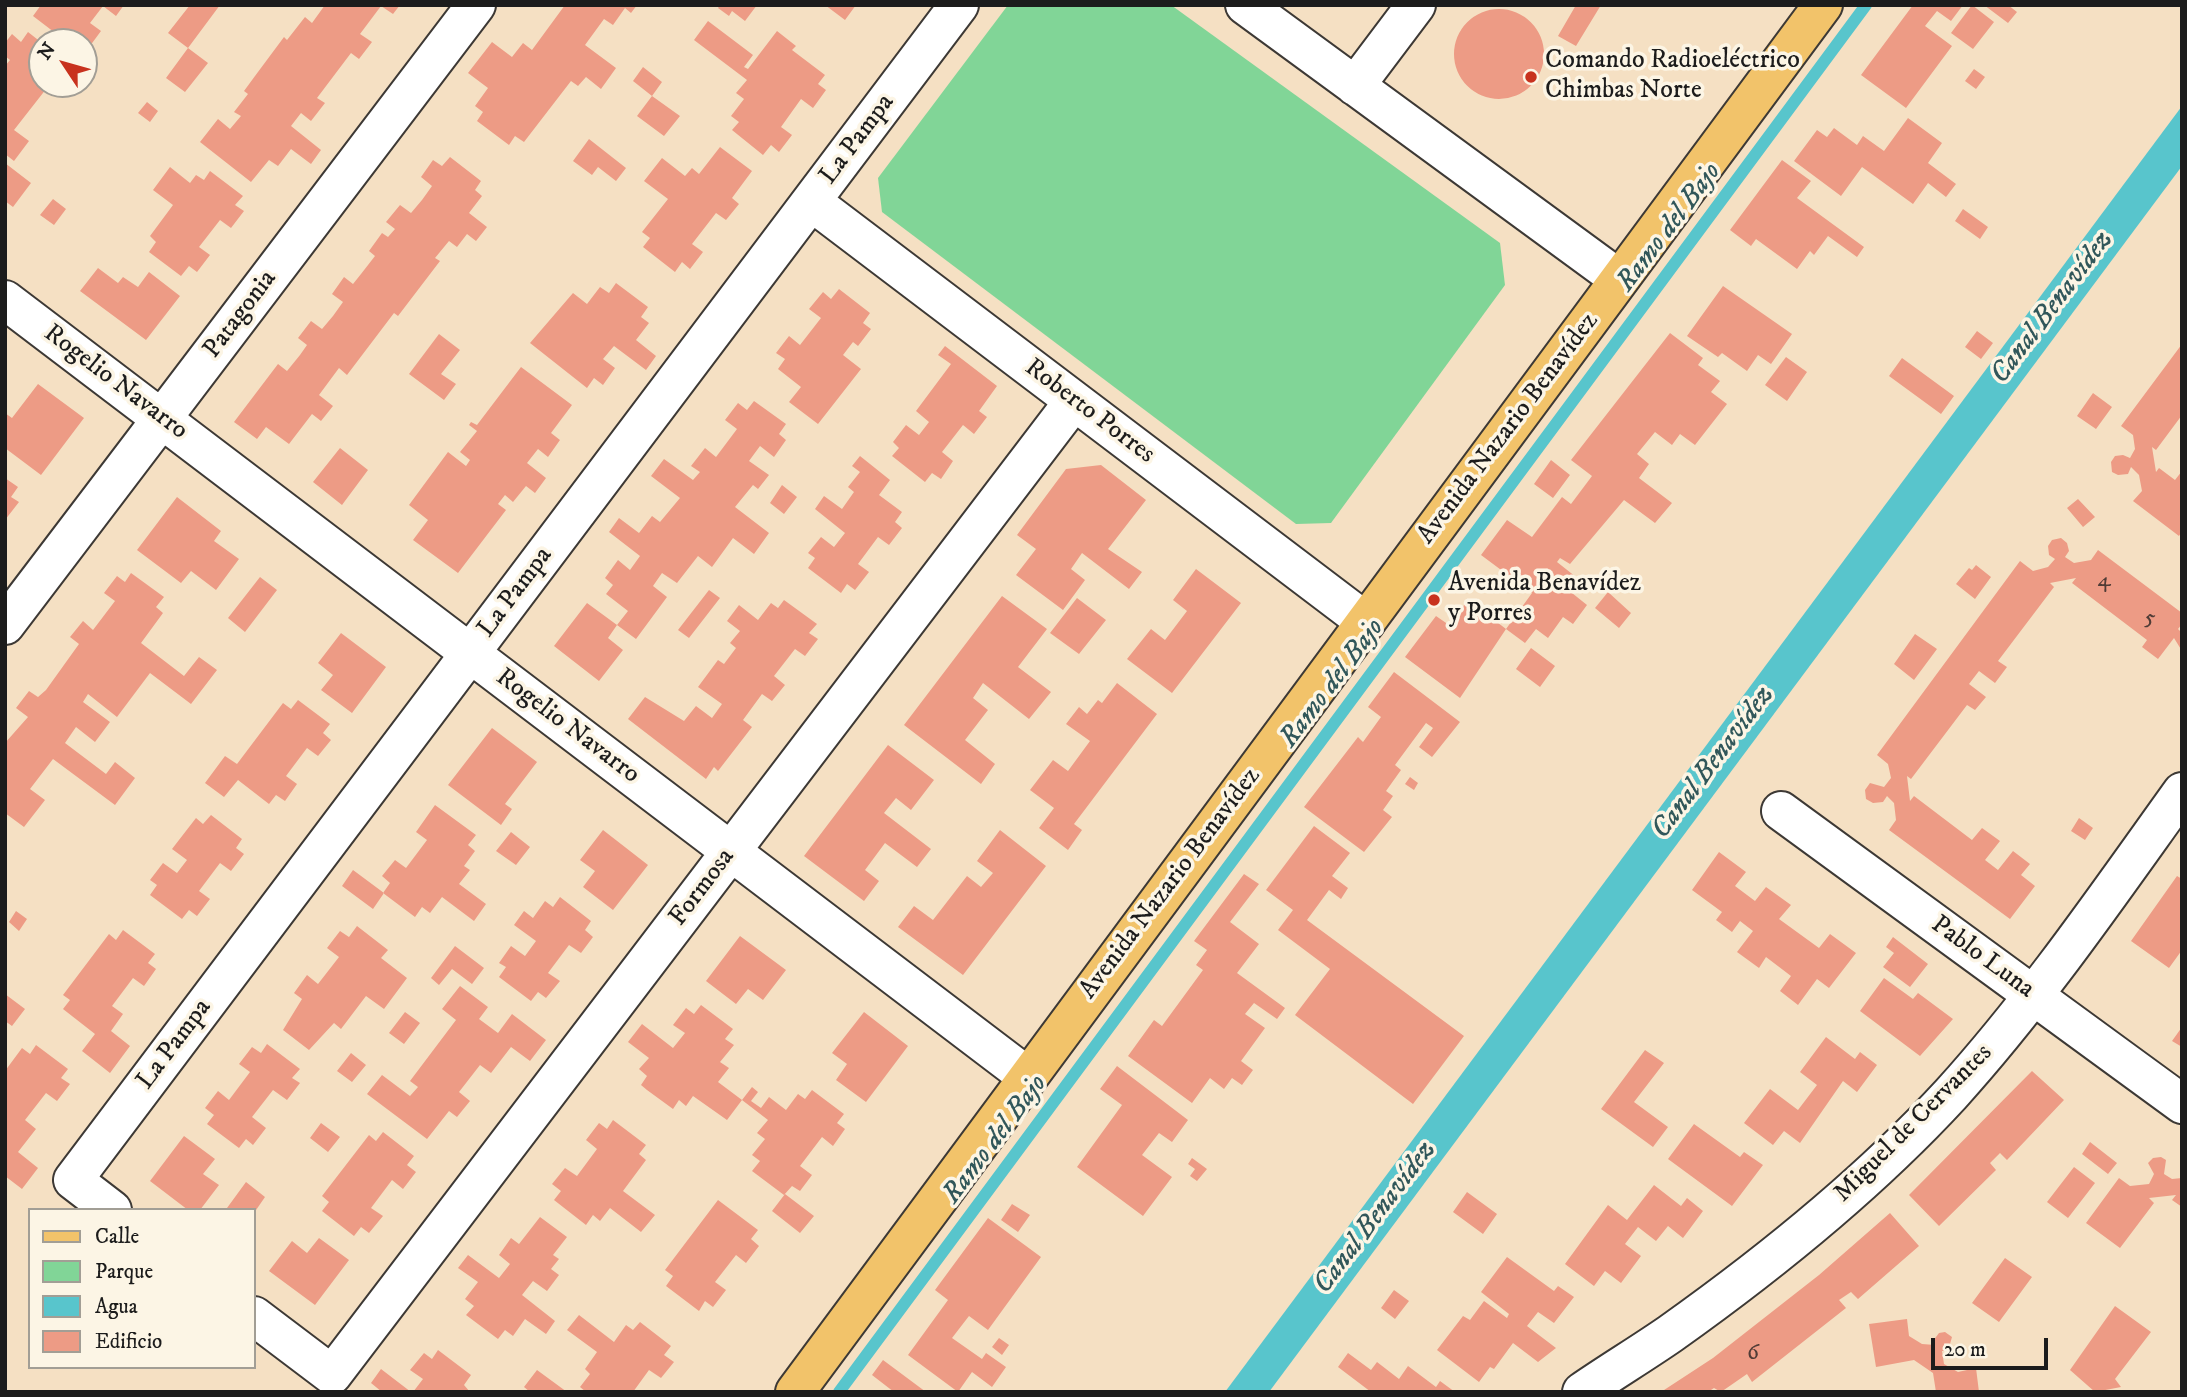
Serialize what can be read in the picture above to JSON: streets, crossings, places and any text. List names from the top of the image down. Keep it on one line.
{"streets":{"main road":["Avenida Nazario Benavídez"],"street":["La Pampa","Patagonia","Rogelio Navarro","Roberto Porres","Formosa","Pablo Luna","Miguel de Cervantes"]},"crossings":[["La Pampa","Rogelio Navarro"],["La Pampa","Roberto Porres"],["Patagonia","Rogelio Navarro"],["Rogelio Navarro","Avenida Nazario Benavídez"],["Rogelio Navarro","Formosa"],["Roberto Porres","Avenida Nazario Benavídez"],["Roberto Porres","Formosa"],["Pablo Luna","Miguel de Cervantes"]],"water":["Ramo del Bajo","Canal Benavídez"],"places":["Comando Radioeléctrico Chimbas Norte","Avenida Benavídez y Porres"],"house_numbers":["4","5","6"],"legend":["Calle","Parque","Agua","Edificio"],"scale_bar":"20 m","north":"top left"}
